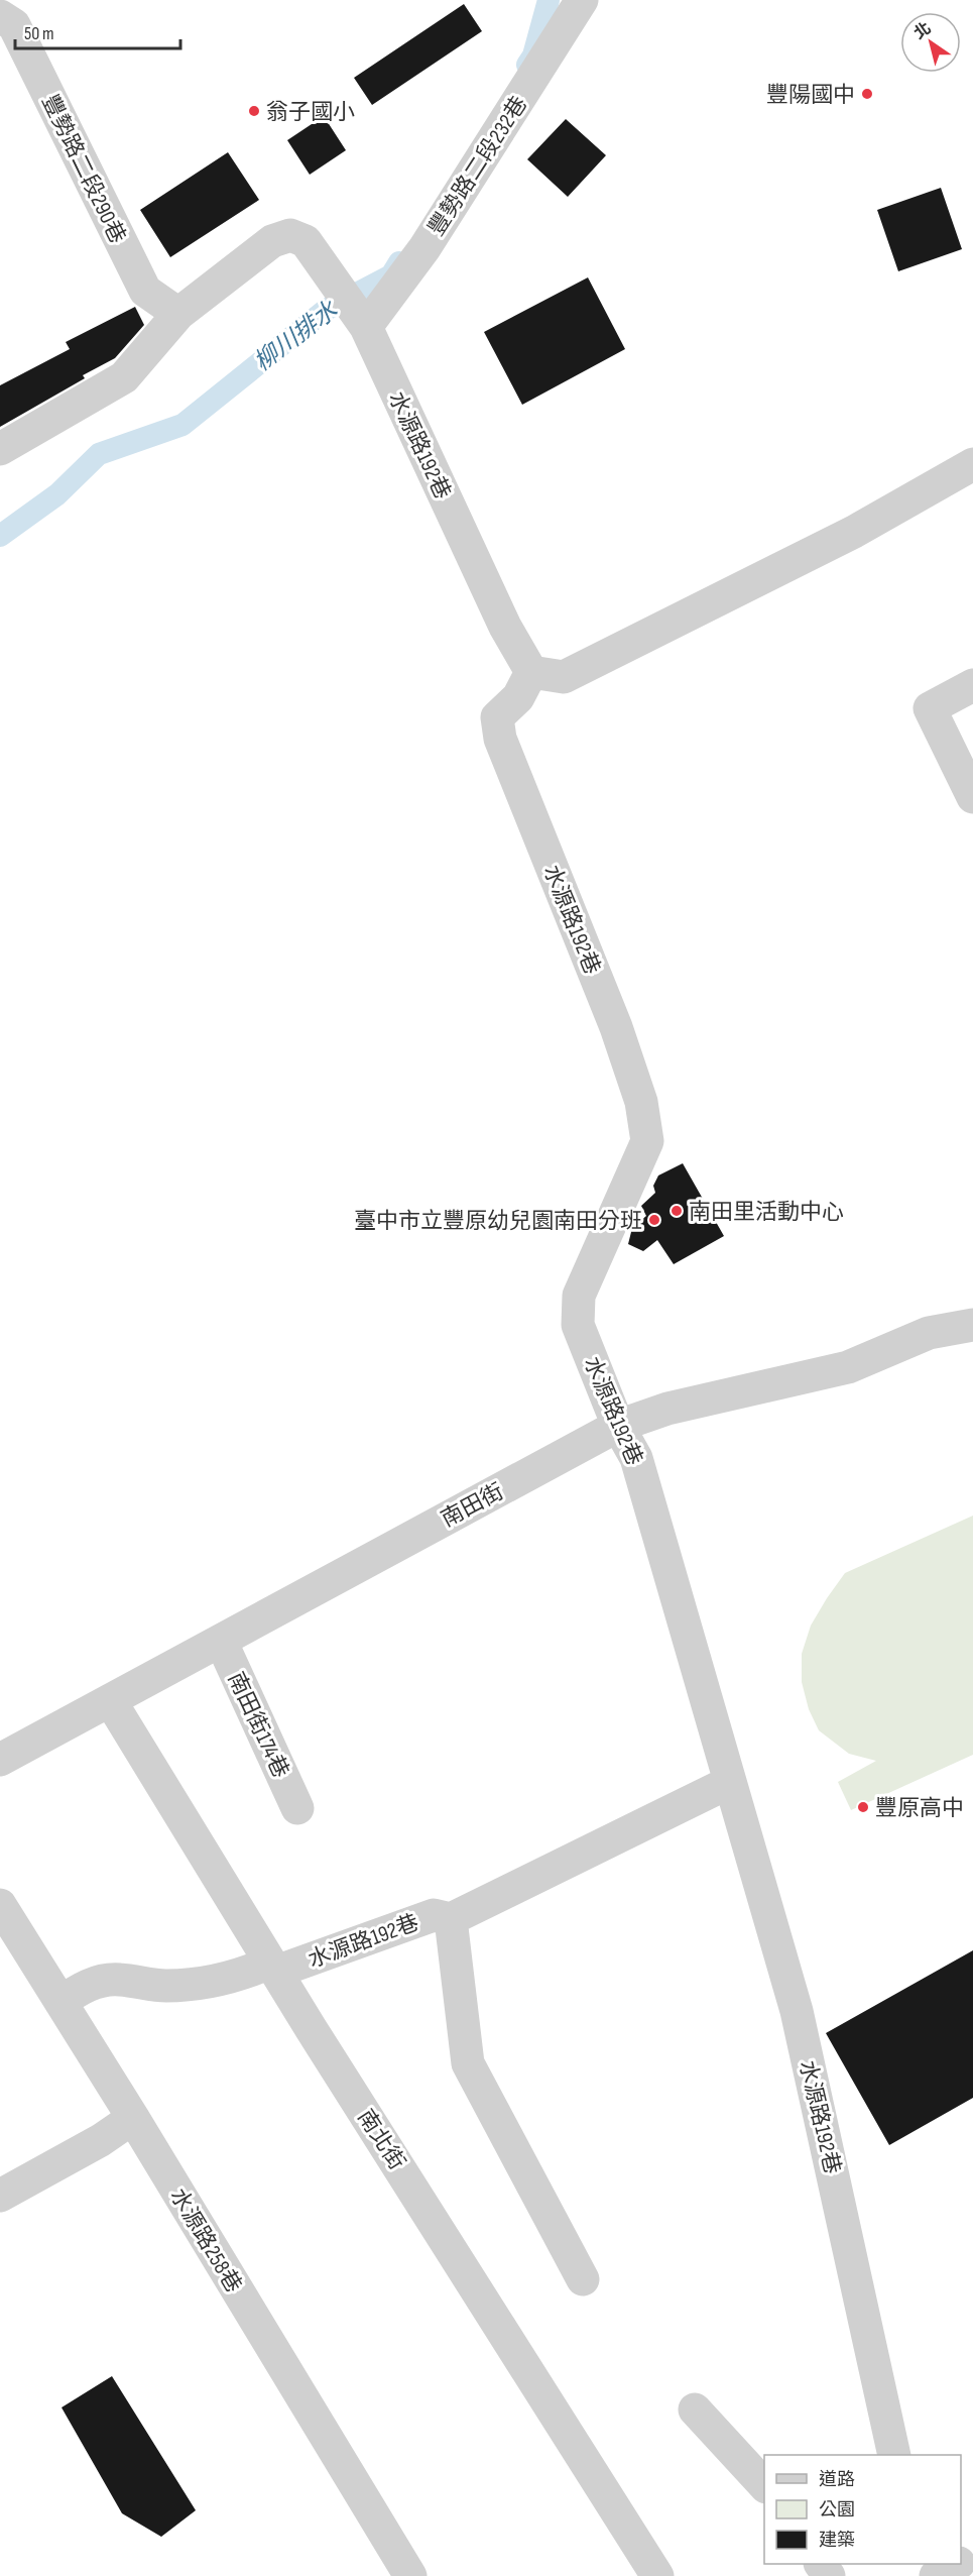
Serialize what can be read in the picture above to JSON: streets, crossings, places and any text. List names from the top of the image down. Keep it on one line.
{"streets":{"street":["豐勢路二段232巷","豐勢路二段290巷","水源路192巷","南田街","南田街174巷","南北街","水源路258巷"]},"crossings":[["豐勢路二段232巷","水源路192巷"],["豐勢路二段290巷","水源路192巷"],["水源路192巷","南田街"],["水源路192巷","南北街"],["水源路192巷","水源路258巷"],["南田街","南田街174巷"],["南田街","南北街"]],"water":["柳川排水"],"places":["豐陽國中","翁子國小","南田里活動中心","臺中市立豐原幼兒園南田分班","豐原高中"],"legend":["道路","公園","建築"],"scale_bar":"50 m","north":"top left"}
